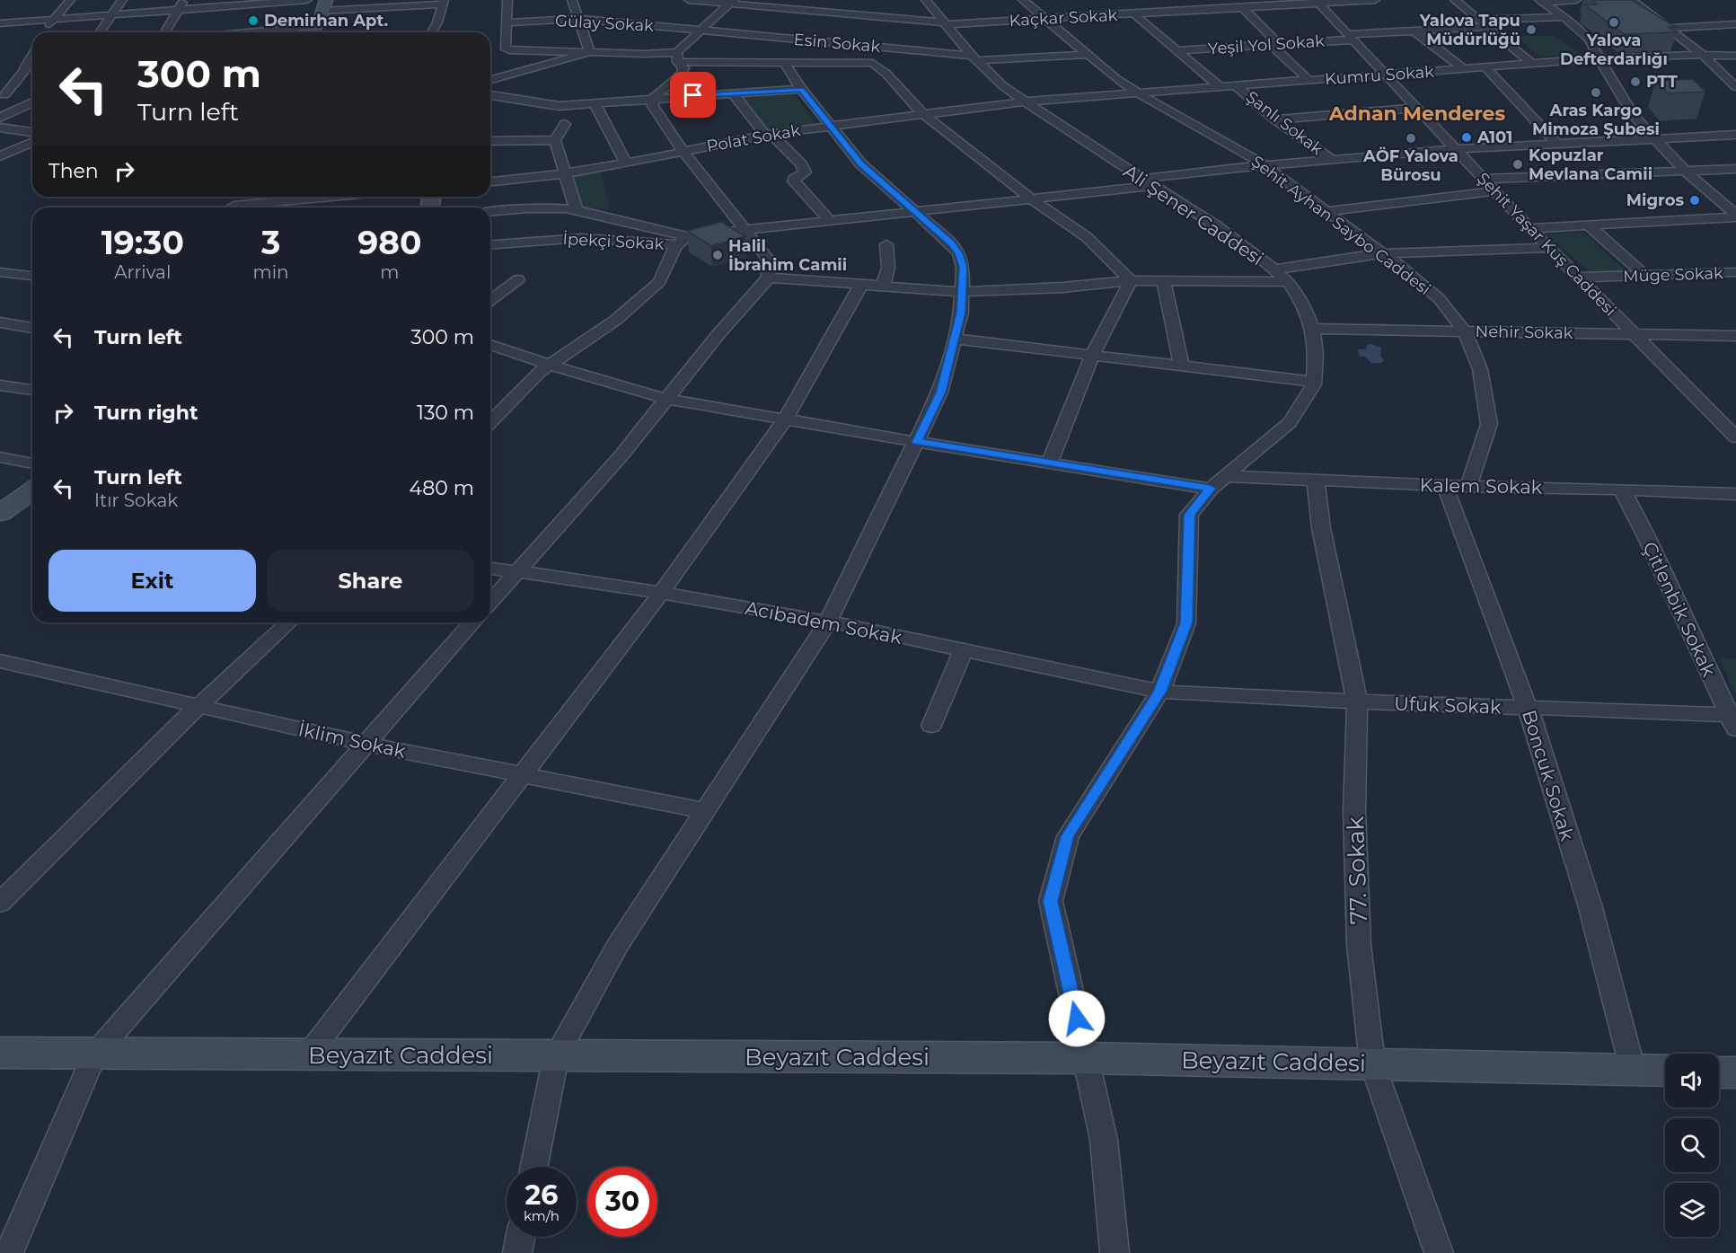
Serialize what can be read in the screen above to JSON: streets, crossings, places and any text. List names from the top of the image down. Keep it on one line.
{"streets":{"street":["Kaçkar Sokak","Gülay Sokak","Esin Sokak","Yeşil Yol Sokak","Kumru Sokak","Şanlı Sokak","Polat Sokak","Ali Şener Caddesi","Şehit Ayhan Saybo Caddesi","İpekçi Sokak","Şehit Yaşar Kuş Caddesi","Müge Sokak","Nehir Sokak","Kalem Sokak","Çitlenbik Sokak","Acıbadem Sokak","Ufuk Sokak","İklim Sokak","Boncuk Sokak","77. Sokak","Beyazıt Caddesi"]},"crossings":[["Kaçkar Sokak","Ali Şener Caddesi"],["Kaçkar Sokak","Şehit Ayhan Saybo Caddesi"],["Kaçkar Sokak","Şehit Yaşar Kuş Caddesi"],["Gülay Sokak","Esin Sokak"],["Esin Sokak","Ali Şener Caddesi"],["Esin Sokak","Şehit Ayhan Saybo Caddesi"],["Yeşil Yol Sokak","Şehit Yaşar Kuş Caddesi"],["Kumru Sokak","Şanlı Sokak"],["Kumru Sokak","Polat Sokak"],["Kumru Sokak","Ali Şener Caddesi"],["Kumru Sokak","Şehit Ayhan Saybo Caddesi"],["Kumru Sokak","Şehit Yaşar Kuş Caddesi"],["Polat Sokak","Ali Şener Caddesi"],["Ali Şener Caddesi","Nehir Sokak"],["Ali Şener Caddesi","Kalem Sokak"],["Ali Şener Caddesi","Acıbadem Sokak"],["Ali Şener Caddesi","Ufuk Sokak"],["Ali Şener Caddesi","Beyazıt Caddesi"],["Şehit Ayhan Saybo Caddesi","Nehir Sokak"],["Şehit Ayhan Saybo Caddesi","Kalem Sokak"],["Şehit Yaşar Kuş Caddesi","Müge Sokak"],["Şehit Yaşar Kuş Caddesi","Nehir Sokak"],["Kalem Sokak","Çitlenbik Sokak"],["Kalem Sokak","Boncuk Sokak"],["Kalem Sokak","77. Sokak"],["Çitlenbik Sokak","Ufuk Sokak"],["Acıbadem Sokak","Ufuk Sokak"],["Ufuk Sokak","Boncuk Sokak"],["Ufuk Sokak","77. Sokak"],["Boncuk Sokak","Beyazıt Caddesi"],["77. Sokak","Beyazıt Caddesi"]],"districts":["Adnan Menderes"],"places":["Demirhan Apt.","Yalova Defterdarlığı","Yalova Tapu Müdürlüğü","PTT","Aras Kargo Mimoza Şubesi","A101","AÖF Yalova Bürosu","Kopuzlar Mevlana Camii","Migros","Halil İbrahim Camii"],"page":{"turn":["300 m","Turn left"],"then":"Then","eta":["19:30","Arrival","3","min","980","m"],"list":[{"name":"Turn left","value":"300 m"},{"name":"Turn right","value":"130 m"},{"name":"Turn left","note":"Itır Sokak","value":"480 m"}],"buttons":["Exit","Share"],"speed":"26 km/h","limit":"30"}}
